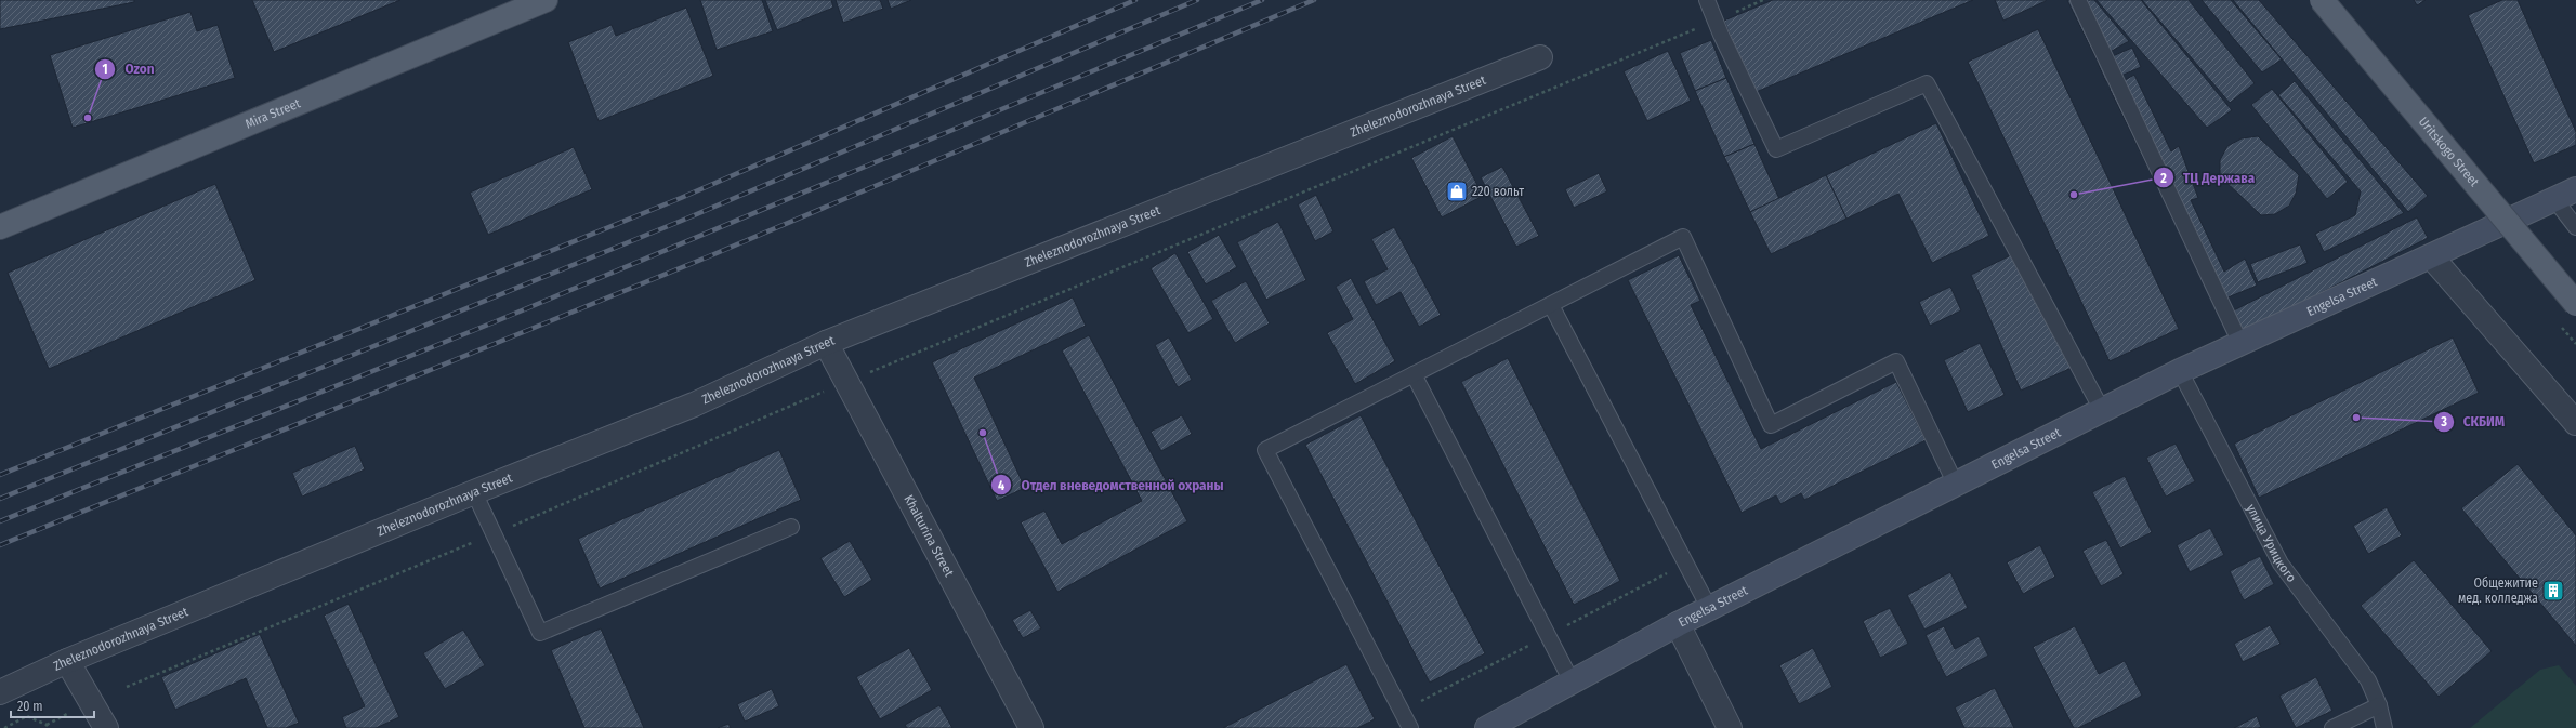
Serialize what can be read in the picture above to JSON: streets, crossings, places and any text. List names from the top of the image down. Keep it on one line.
{"streets":{"main road":["Mira Street","Uritskogo Street"],"street":["Zheleznodorozhnaya Street","Engelsa Street","Khalturina Street"],"lane":["улица Урицкого"]},"crossings":[["Zheleznodorozhnaya Street","Khalturina Street"],["Engelsa Street","улица Урицкого"]],"places":{"other":["Ozon","ТЦ Держава","СКБИМ","Отдел вневедомственной охраны"],"shop":["220 вольт"],"building":["Общежитие мед. колледжа"]},"scale_bar":"20 m"}
